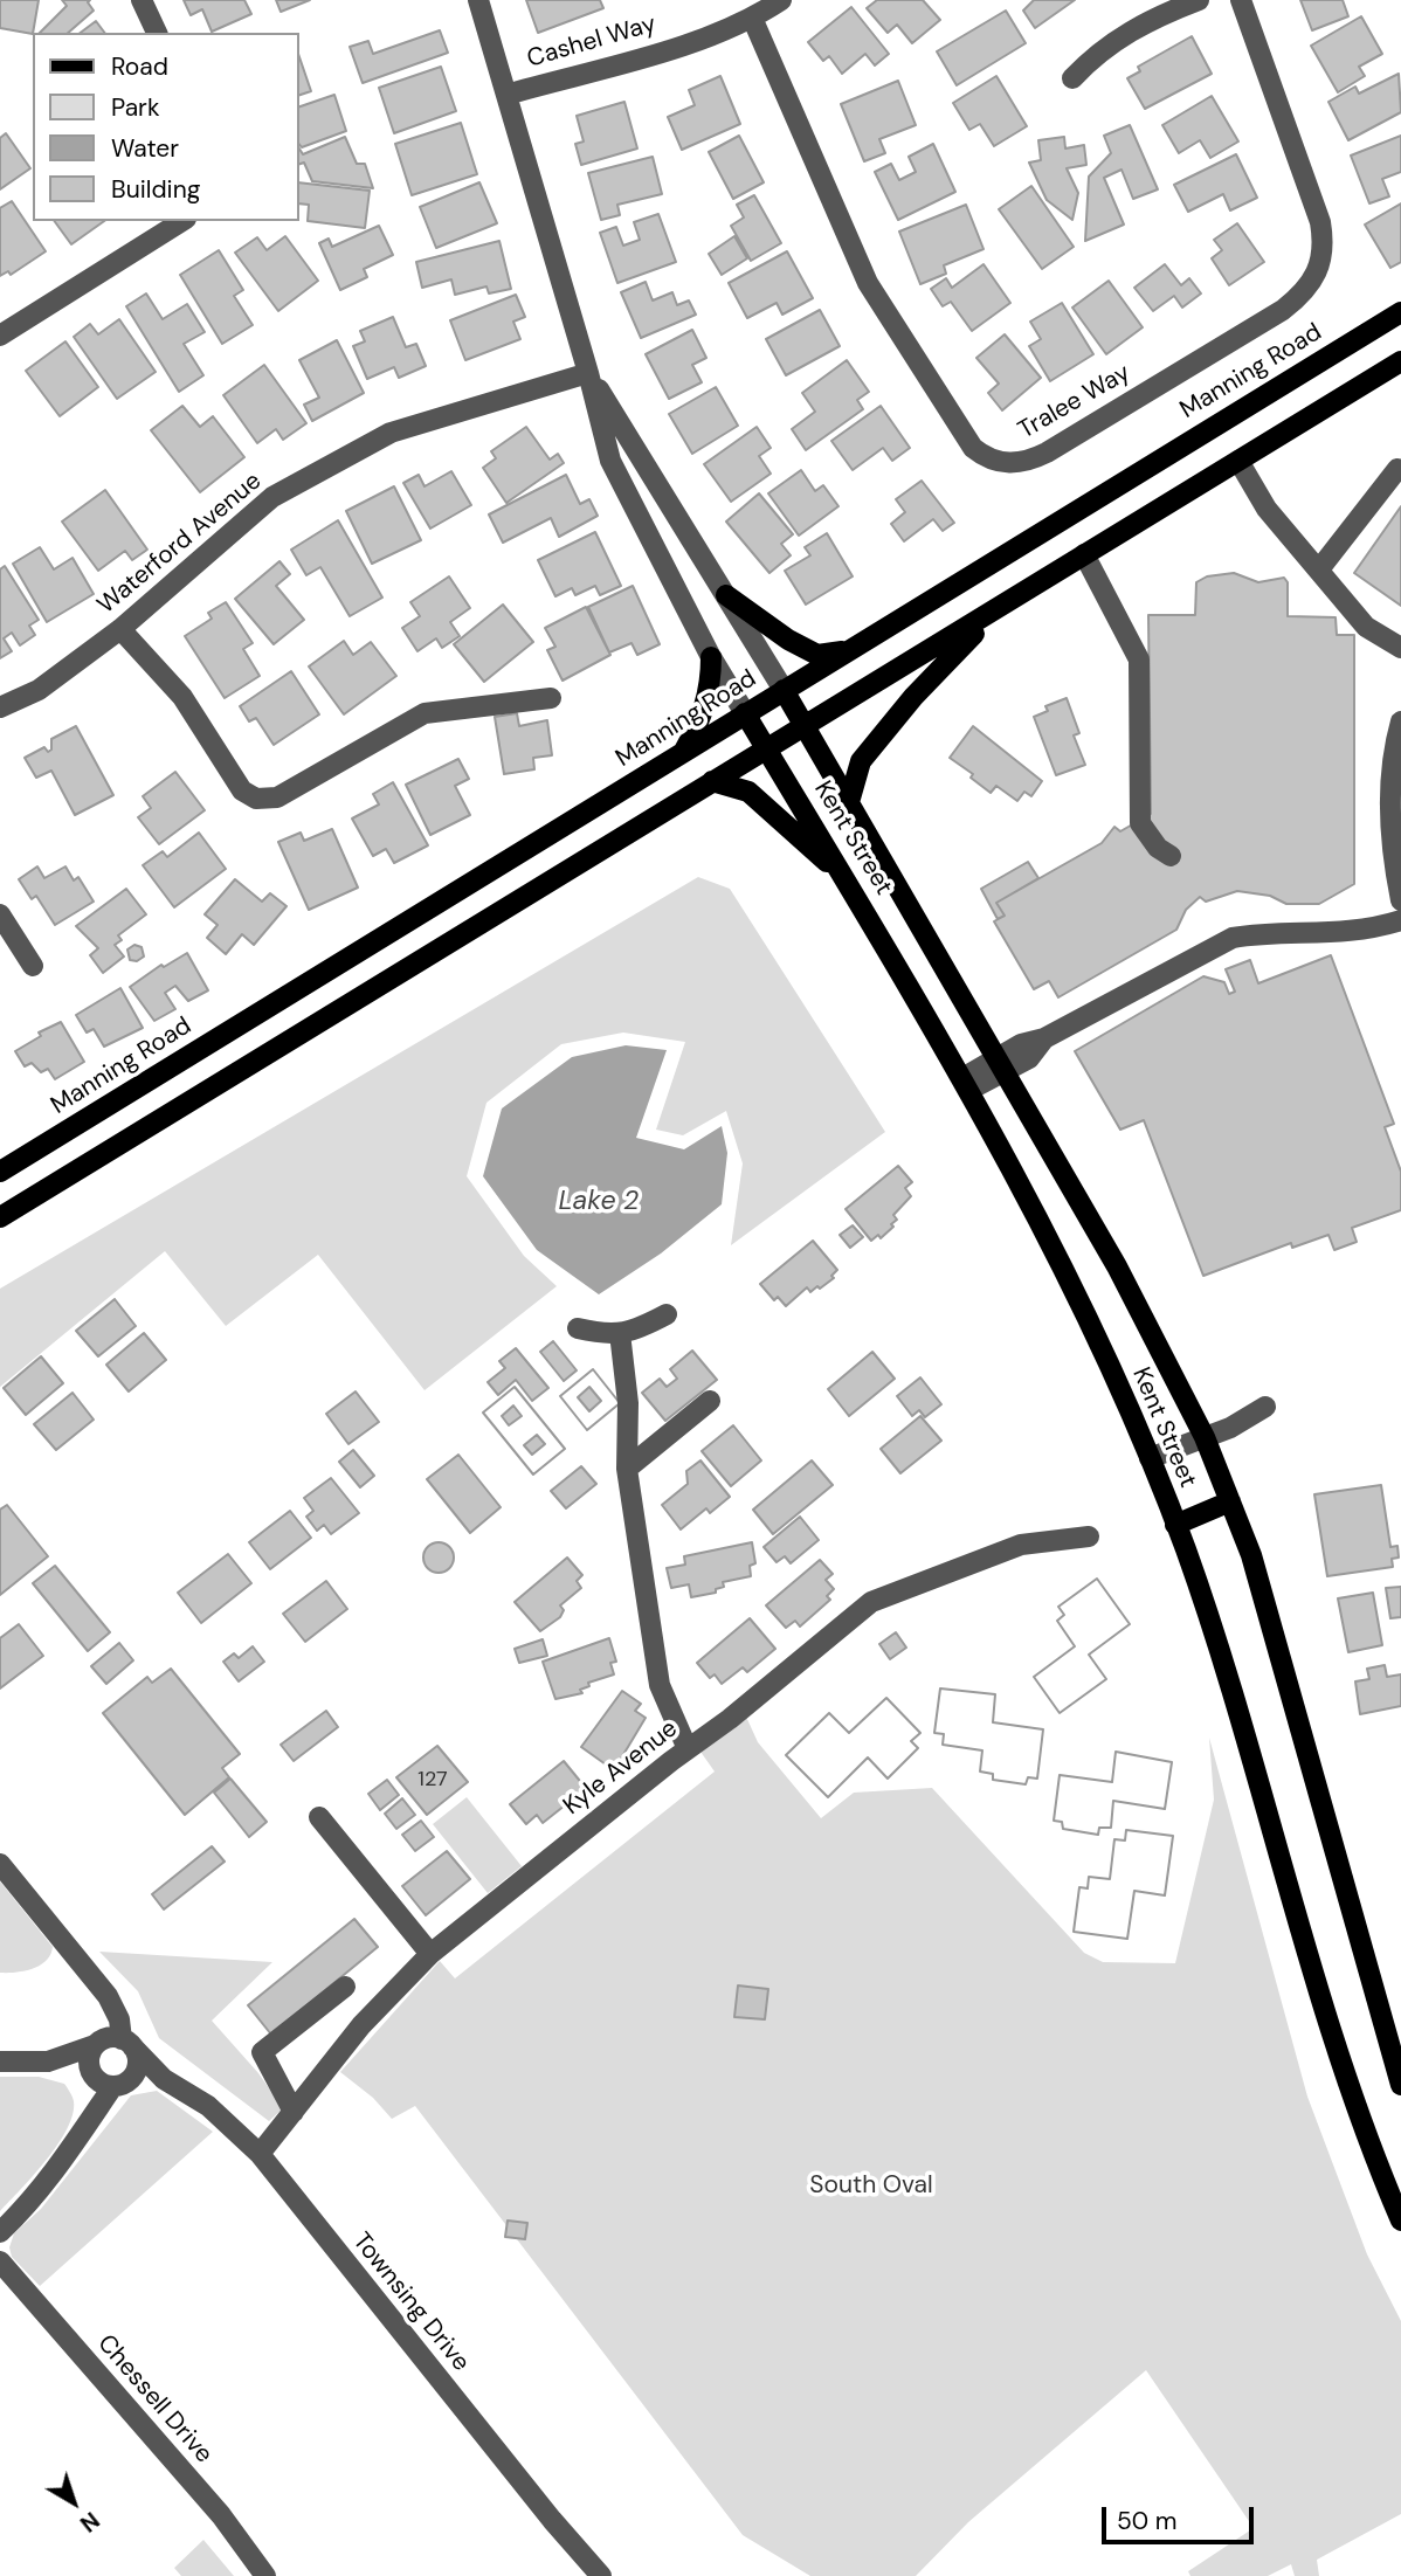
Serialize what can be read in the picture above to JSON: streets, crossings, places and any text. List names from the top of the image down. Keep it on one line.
{"streets":{"main road":["Manning Road","Kent Street"],"street":["Cashel Way","Tralee Way","Waterford Avenue","Kyle Avenue","Townsing Drive","Chessell Drive"]},"crossings":[["Cashel Way","Tralee Way"],["Manning Road","Kent Street"],["Kyle Avenue","Townsing Drive"]],"water":["Lake 2"],"parks":["South Oval"],"house_numbers":["127"],"legend":["Road","Park","Water","Building"],"scale_bar":"50 m","north":"bottom right"}
